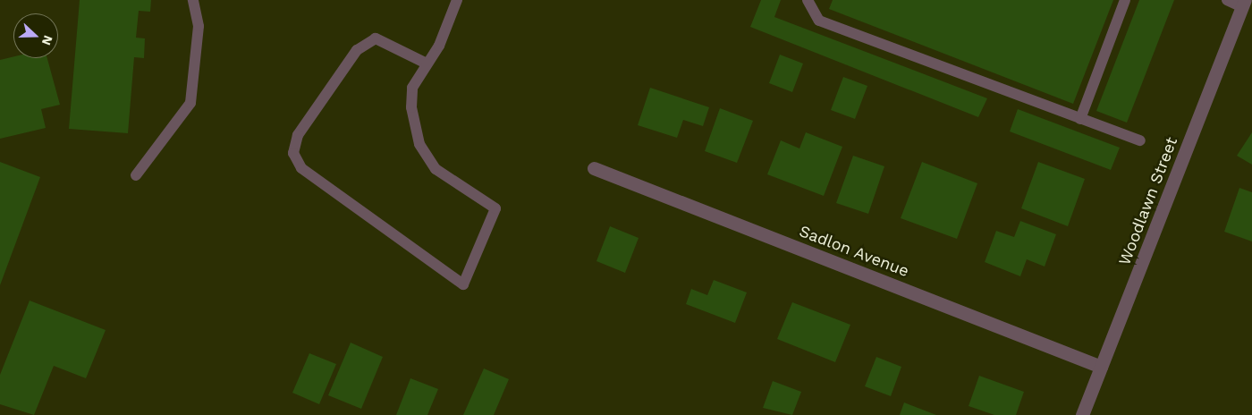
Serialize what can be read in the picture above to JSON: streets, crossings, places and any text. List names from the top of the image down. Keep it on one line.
{"streets":{"street":["Woodlawn Street","Sadlon Avenue"]},"crossings":[["Woodlawn Street","Sadlon Avenue"]],"north":"right"}
